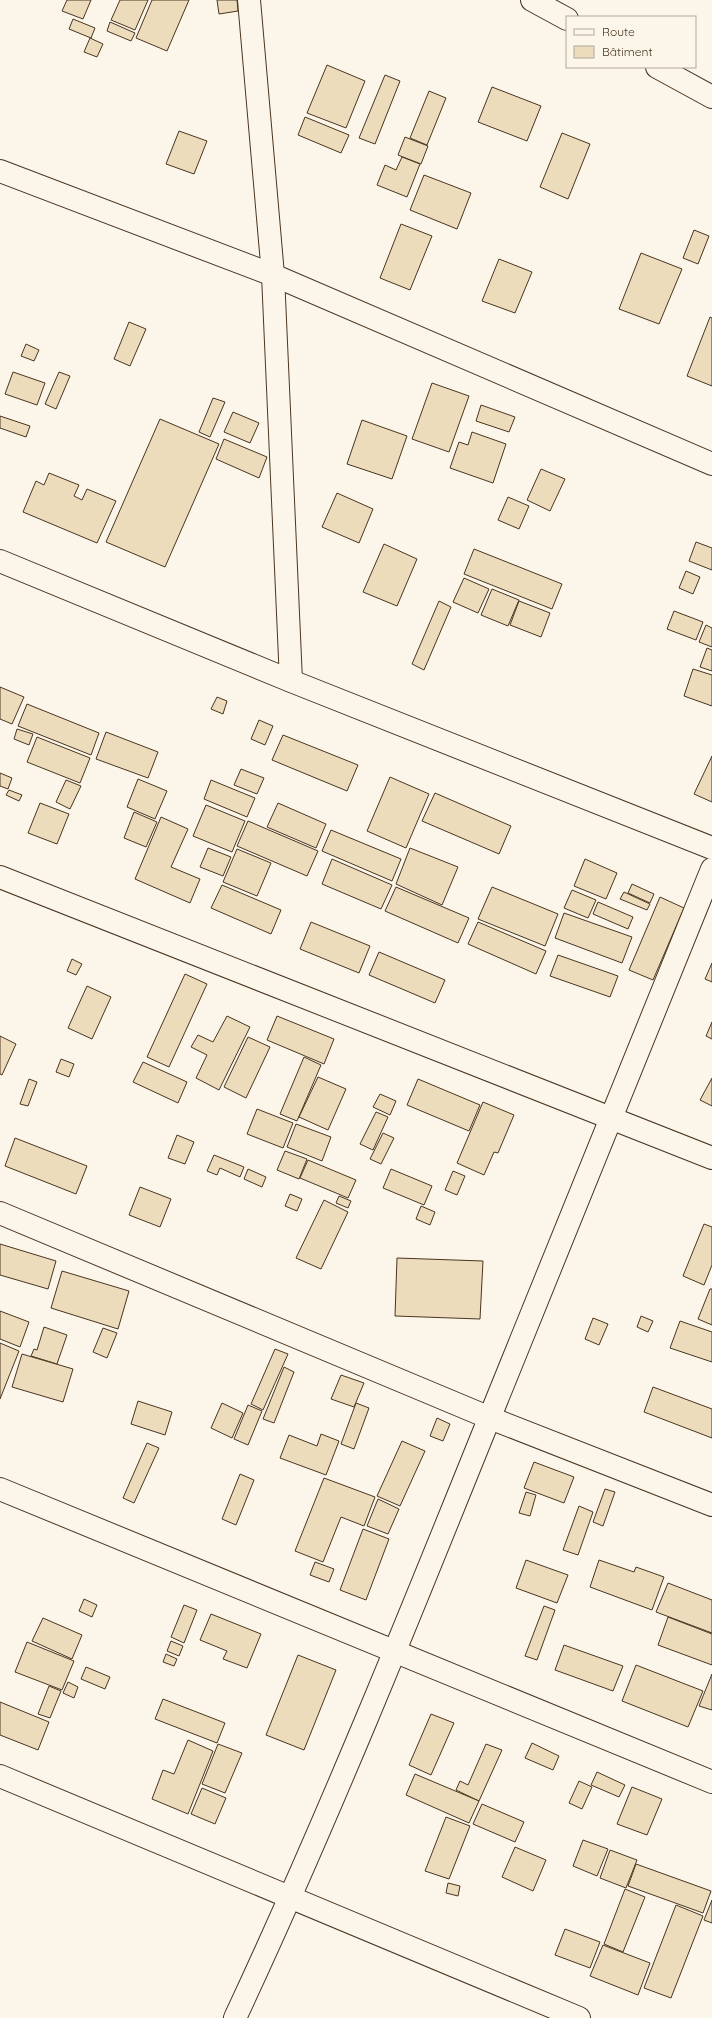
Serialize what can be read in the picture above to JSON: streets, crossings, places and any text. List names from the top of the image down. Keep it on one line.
{"legend":["Route","Bâtiment"]}
